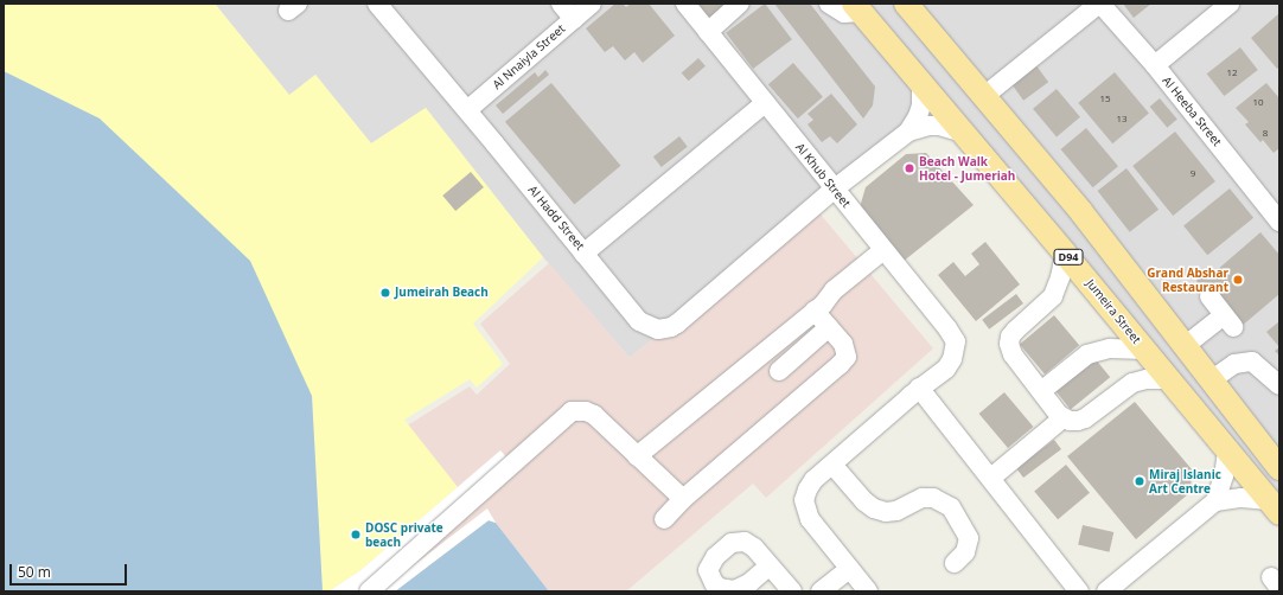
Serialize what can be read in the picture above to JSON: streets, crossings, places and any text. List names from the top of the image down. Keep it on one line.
{"streets":{"main road":["D94","Jumeira Street"],"street":["Al Nnaiyla Street","Al Heeba Street","Al Khub Street","Al Hadd Street"]},"crossings":[["Al Nnaiyla Street","Al Hadd Street"],["Al Khub Street","Al Hadd Street"]],"places":["Beach Walk Hotel - Jumeriah","Grand Abshar Restaurant","Jumeirah Beach","Miraj Islanic Art Centre","DOSC private beach"],"house_numbers":["12","15","10","13","8","9"],"scale_bar":"50 m"}
